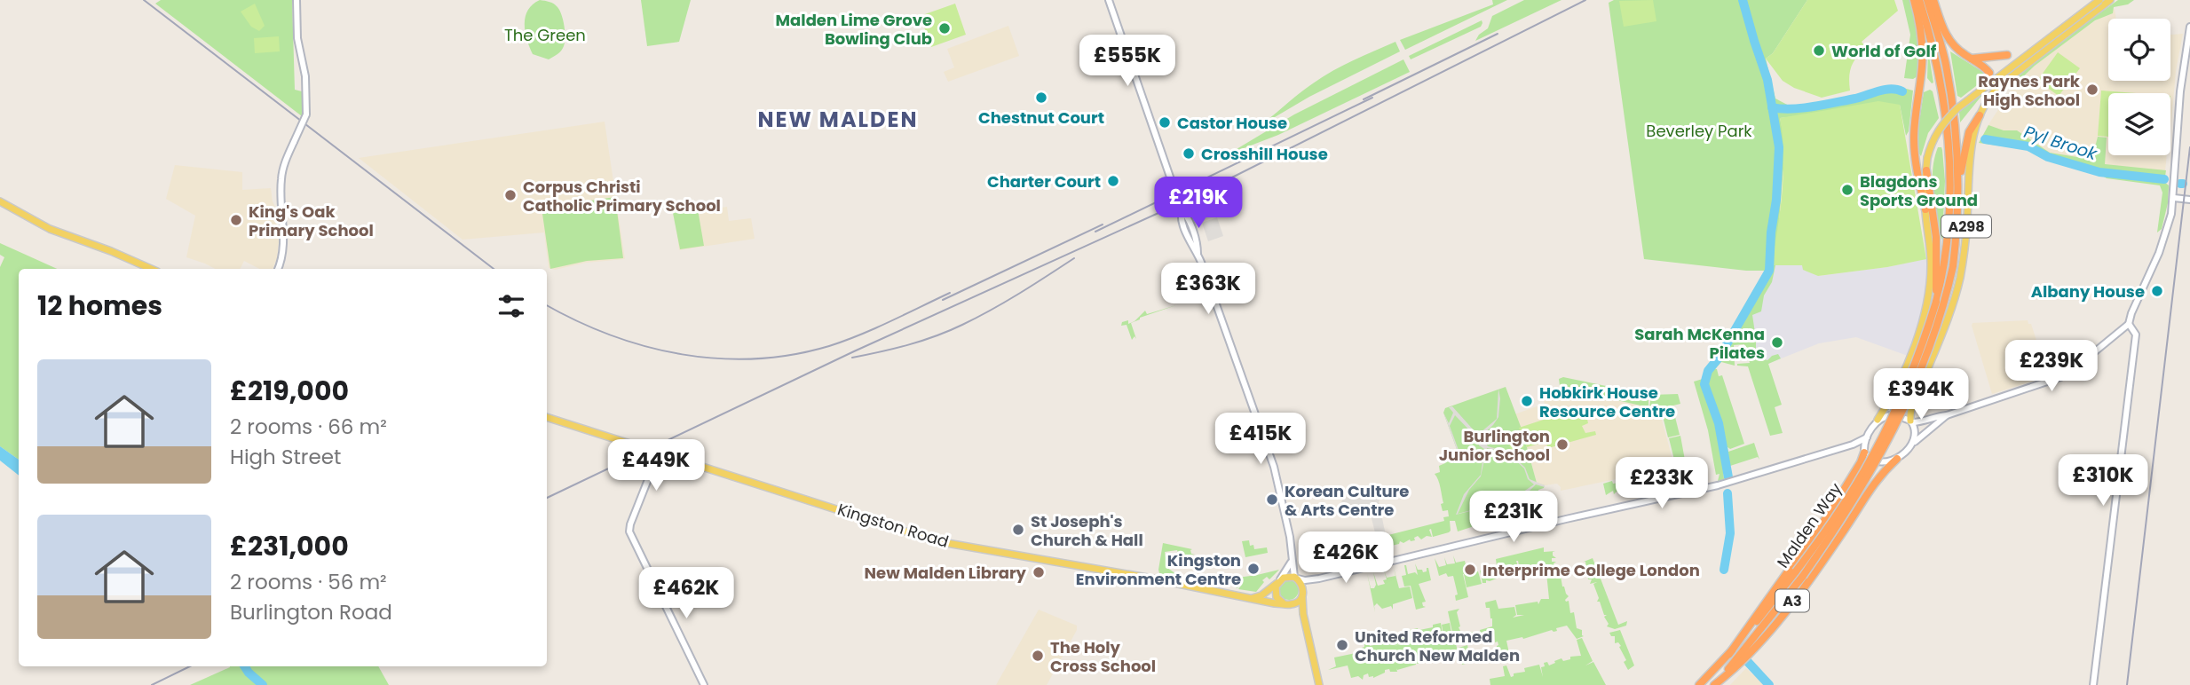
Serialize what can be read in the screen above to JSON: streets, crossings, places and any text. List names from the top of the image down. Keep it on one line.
{"streets":{"highway":["A298","Malden Way","A3"],"main road":["Kingston Road"]},"crossings":[["A298","A3"],["Malden Way","A3"]],"districts":["NEW MALDEN"],"water":["Pyl Brook"],"parks":["The Green","Beverley Park"],"places":["Malden Lime Grove Bowling Club","World of Golf","Raynes Park High School","Chestnut Court","Castor House","Crosshill House","Charter Court","Blagdons Sports Ground","Corpus Christi Catholic Primary School","King's Oak Primary School","Albany House","Sarah McKenna Pilates","Hobkirk House Resource Centre","Burlington Junior School","Korean Culture & Arts Centre","St Joseph's Church & Hall","Kingston Environment Centre","Interprime College London","New Malden Library","United Reformed Church New Malden","The Holy Cross School"],"page":{"price":["£555K","£219K","£363K","£239K","£394K","£415K","£449K","£310K","£233K","£231K","£426K","£462K"],"heading":"12 homes","list":[{"name":"£219,000","note":"2 rooms · 66 m² · High Street"},{"name":"£231,000","note":"2 rooms · 56 m² · Burlington Road"}]}}
